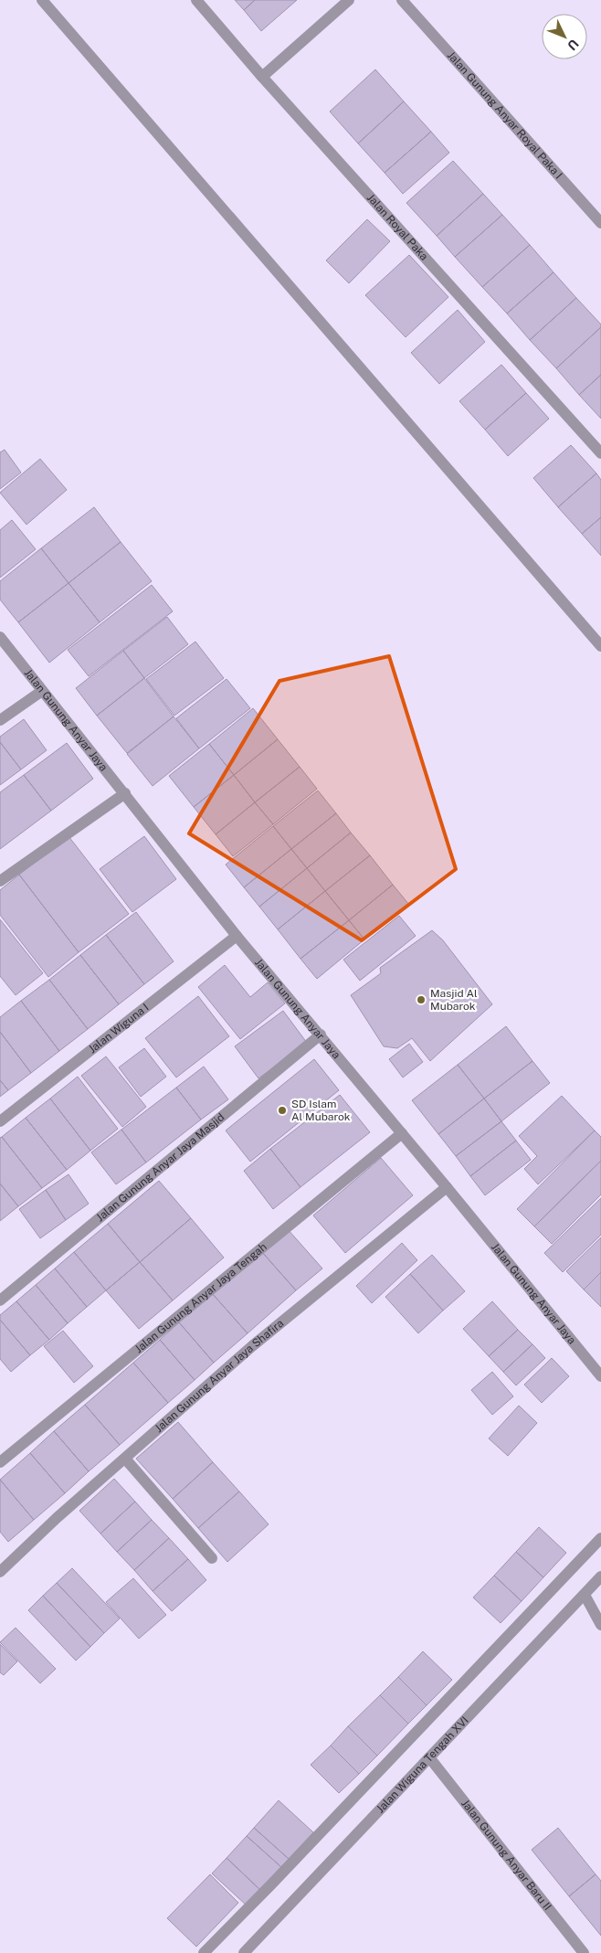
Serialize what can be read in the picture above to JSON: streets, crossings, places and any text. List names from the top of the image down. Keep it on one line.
{"streets":{"street":["Jalan Gunung Anyar Royal Paka I","Jalan Royal Paka","Jalan Gunung Anyar Jaya","Jalan Wiguna I","Jalan Gunung Anyar Jaya Masjid","Jalan Gunung Anyar Jaya Tengah","Jalan Gunung Anyar Jaya Shafira","Jalan Wiguna Tengah XVI","Jalan Gunung Anyar Baru II"]},"crossings":[["Jalan Gunung Anyar Jaya","Jalan Wiguna I"],["Jalan Gunung Anyar Jaya","Jalan Gunung Anyar Jaya Masjid"],["Jalan Gunung Anyar Jaya","Jalan Gunung Anyar Jaya Tengah"],["Jalan Gunung Anyar Jaya","Jalan Gunung Anyar Jaya Shafira"],["Jalan Wiguna Tengah XVI","Jalan Gunung Anyar Baru II"]],"places":["Masjid Al Mubarok","SD Islam Al Mubarok"],"north":"bottom right"}
